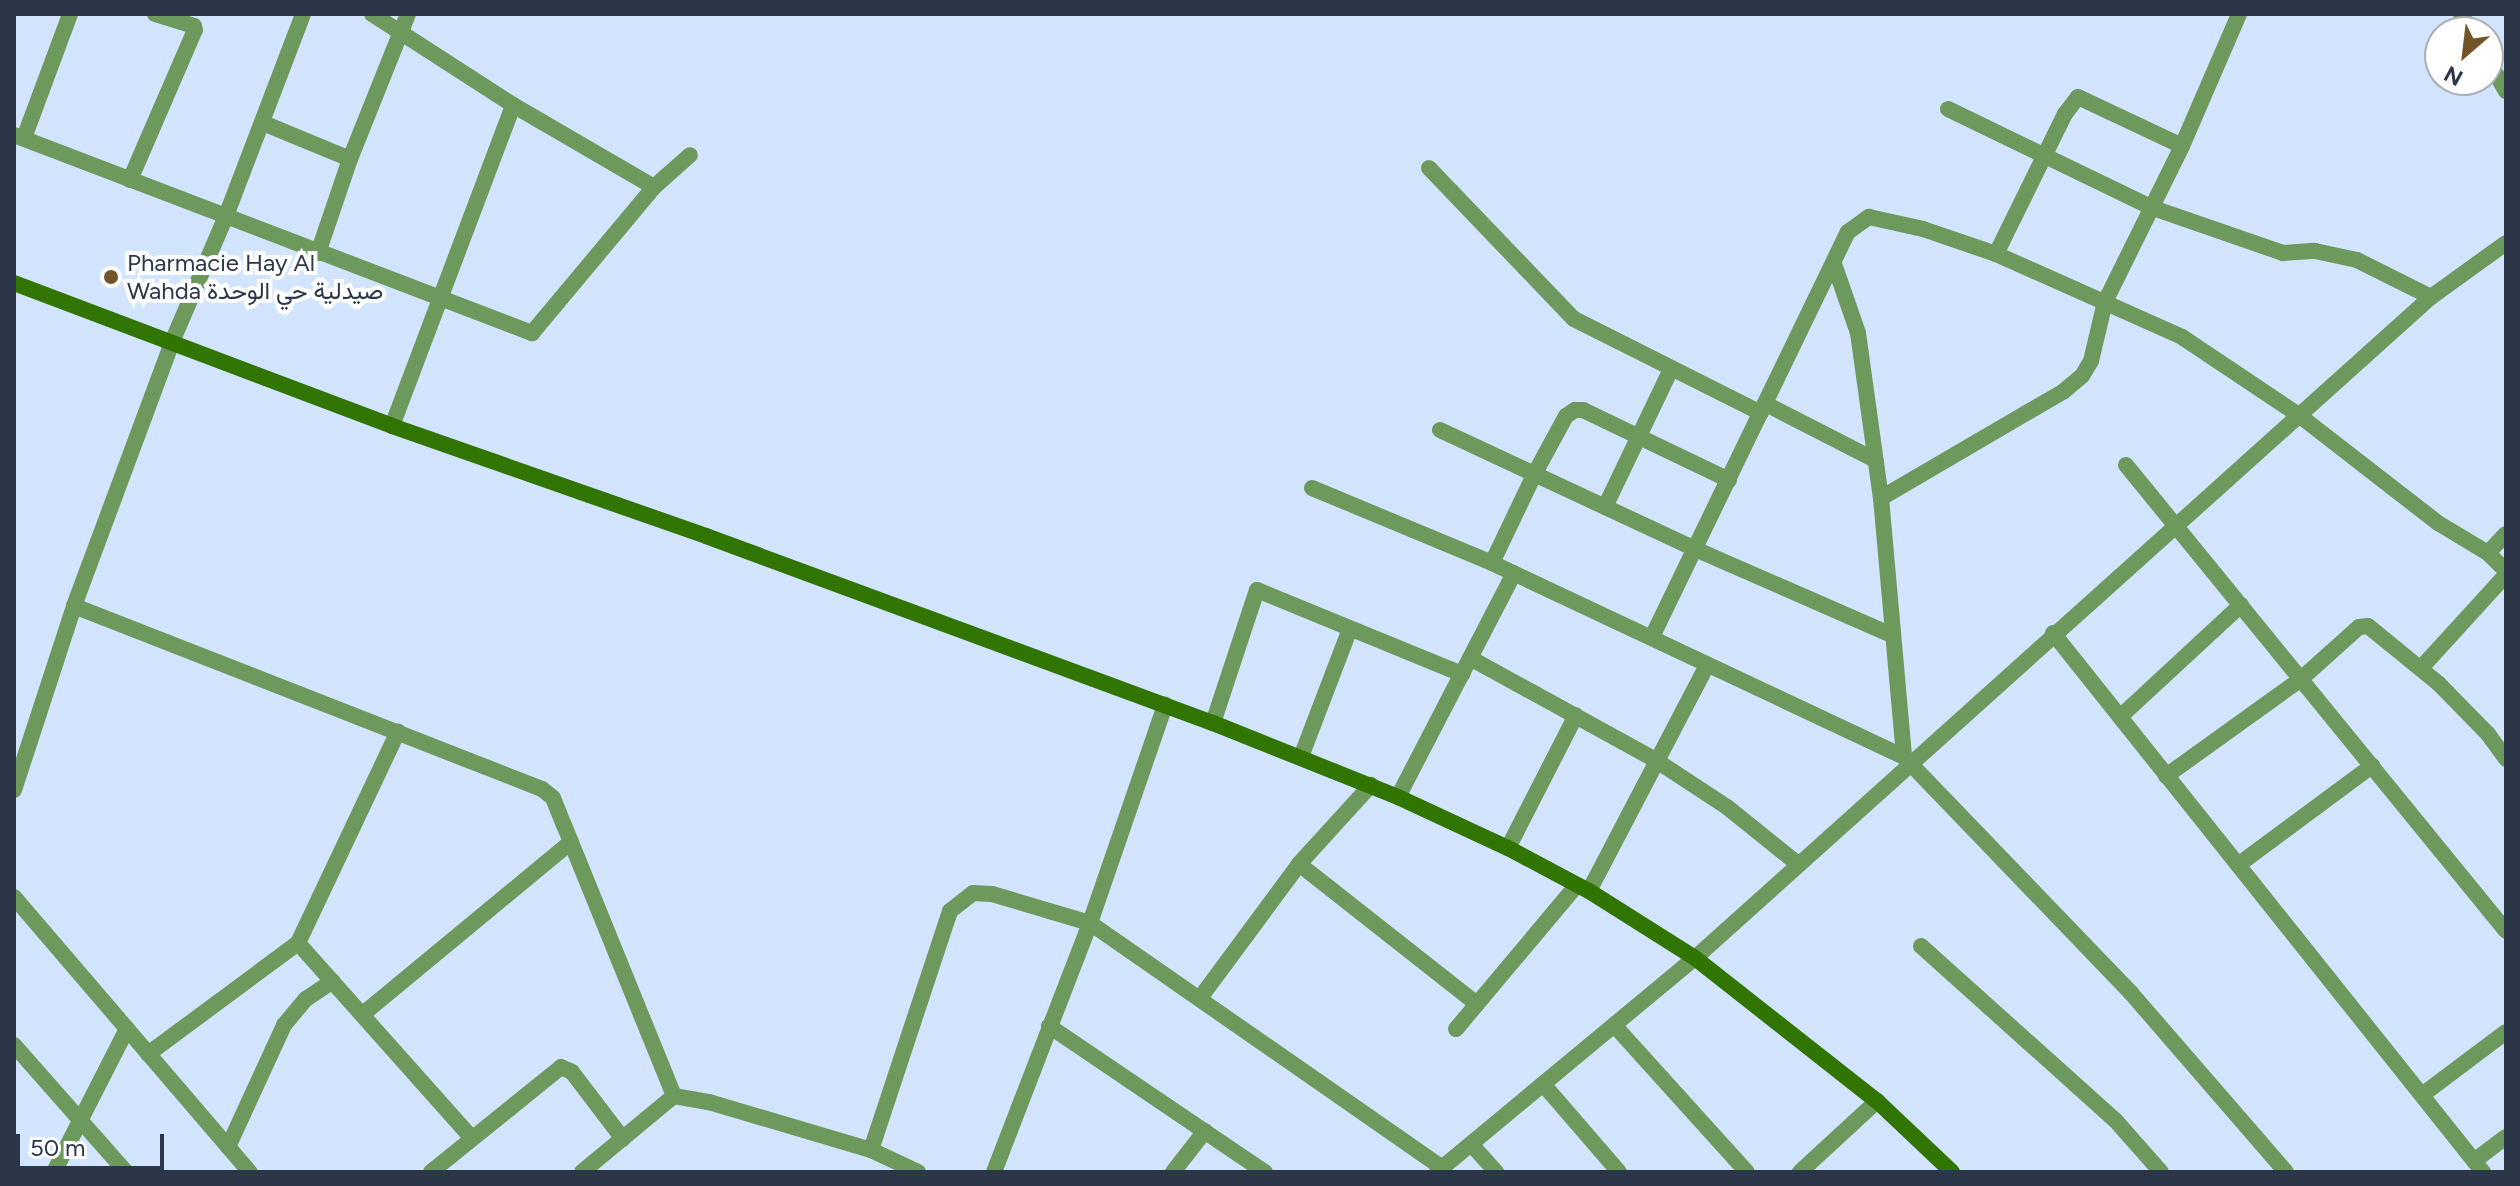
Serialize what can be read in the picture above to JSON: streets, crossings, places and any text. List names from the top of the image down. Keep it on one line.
{"places":["Pharmacie Hay Al Wahda صيدلية حي الوحدة"],"scale_bar":"50 m","north":"bottom left"}
